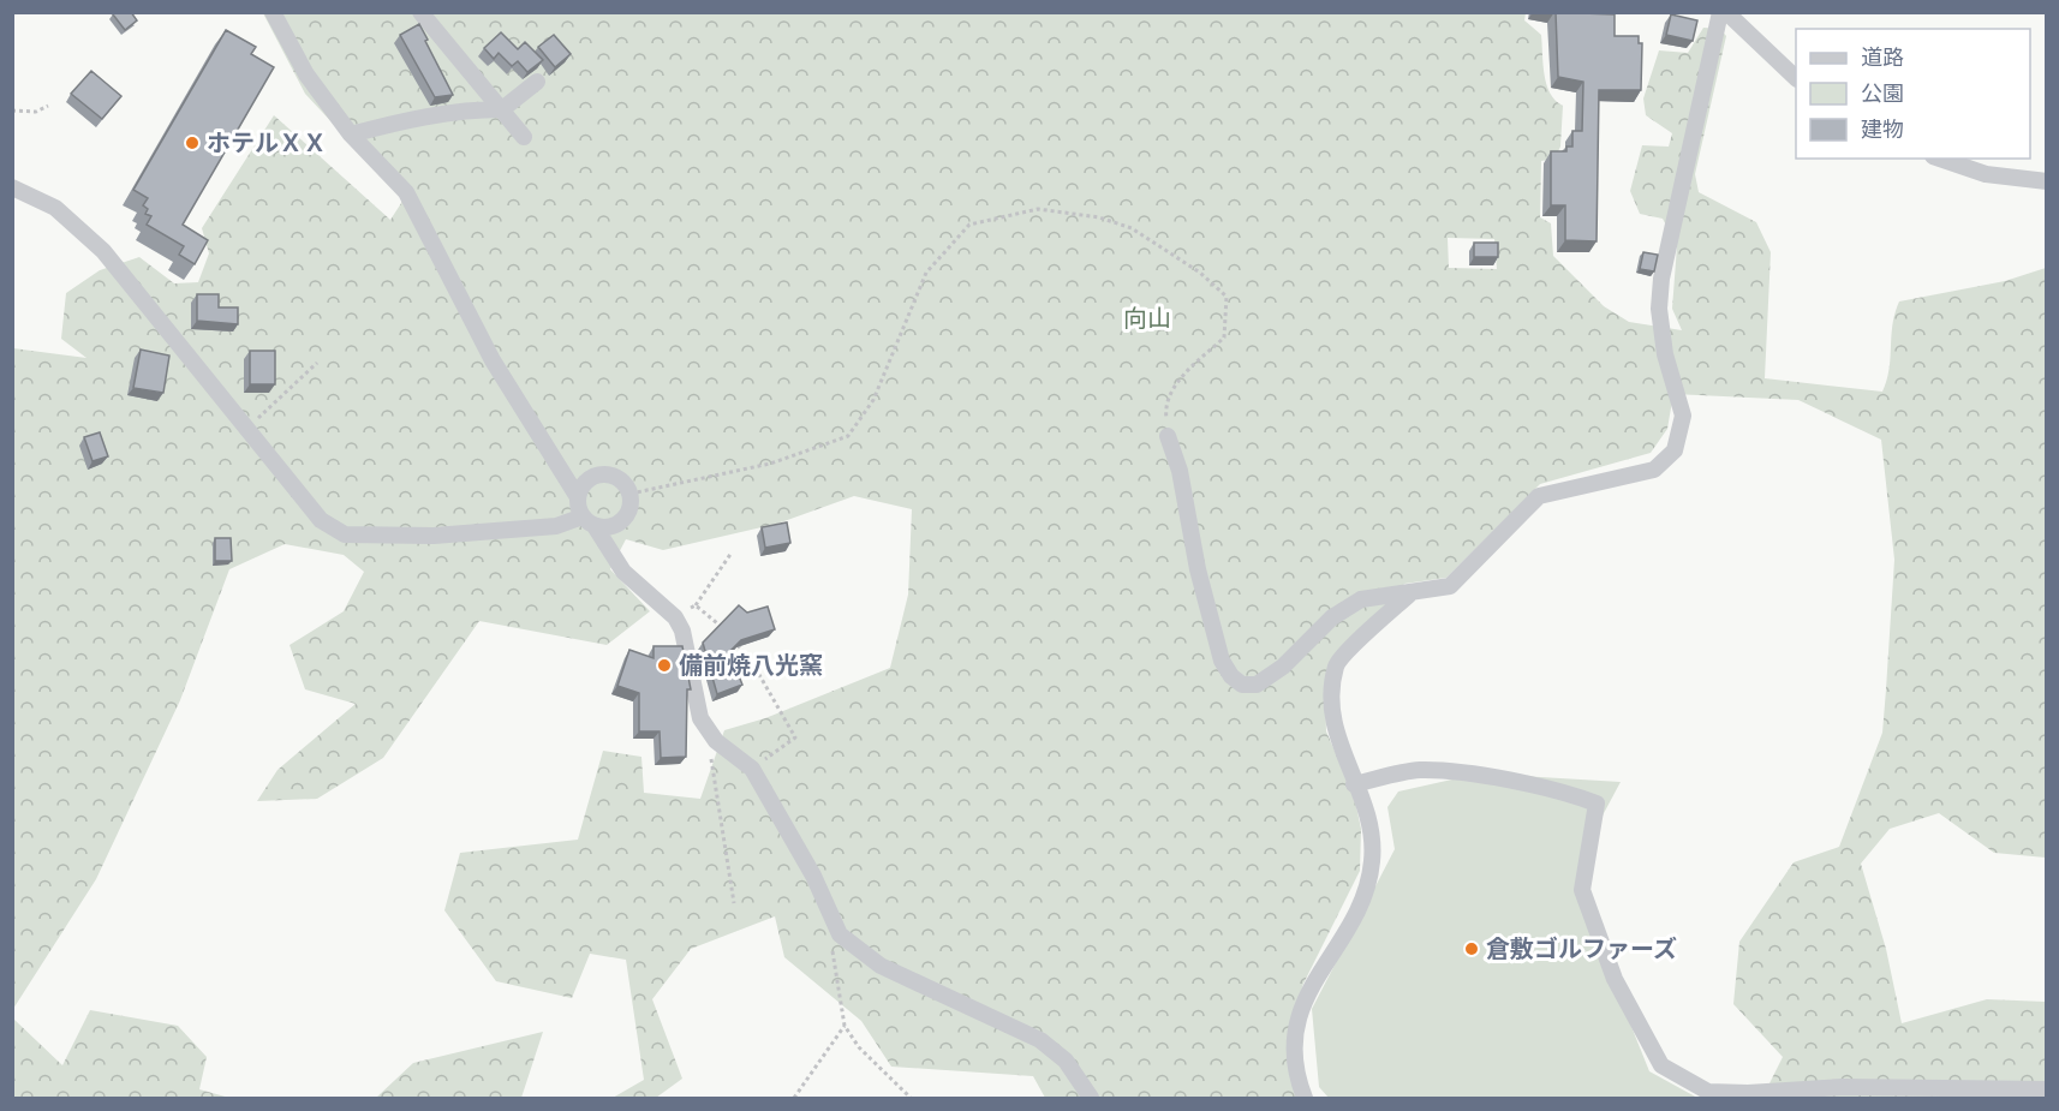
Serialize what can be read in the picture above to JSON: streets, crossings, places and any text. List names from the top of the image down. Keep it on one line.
{"parks":["向山"],"places":["ホテルＸＸ","備前焼八光窯","倉敷ゴルファーズ"],"legend":["道路","公園","建物"]}
